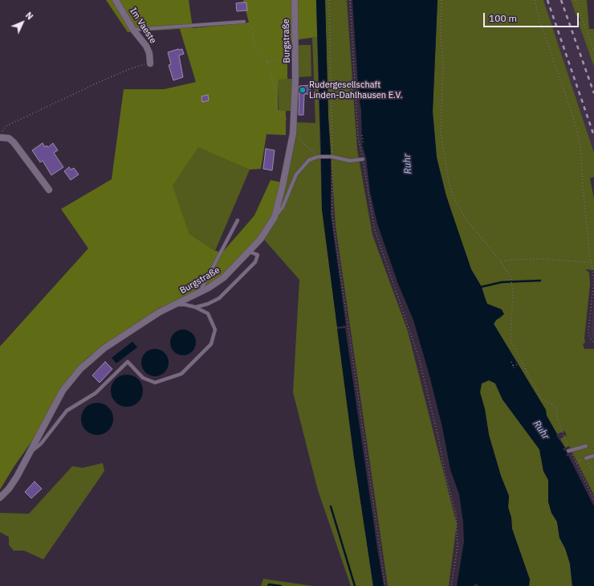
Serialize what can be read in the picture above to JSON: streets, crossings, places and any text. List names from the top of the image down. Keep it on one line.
{"streets":{"street":["Im Vaeste","Burgstraße"]},"water":["Ruhr"],"places":["Rudergesellschaft Linden-Dahlhausen E.V."],"scale_bar":"100 m","north":"top right"}
